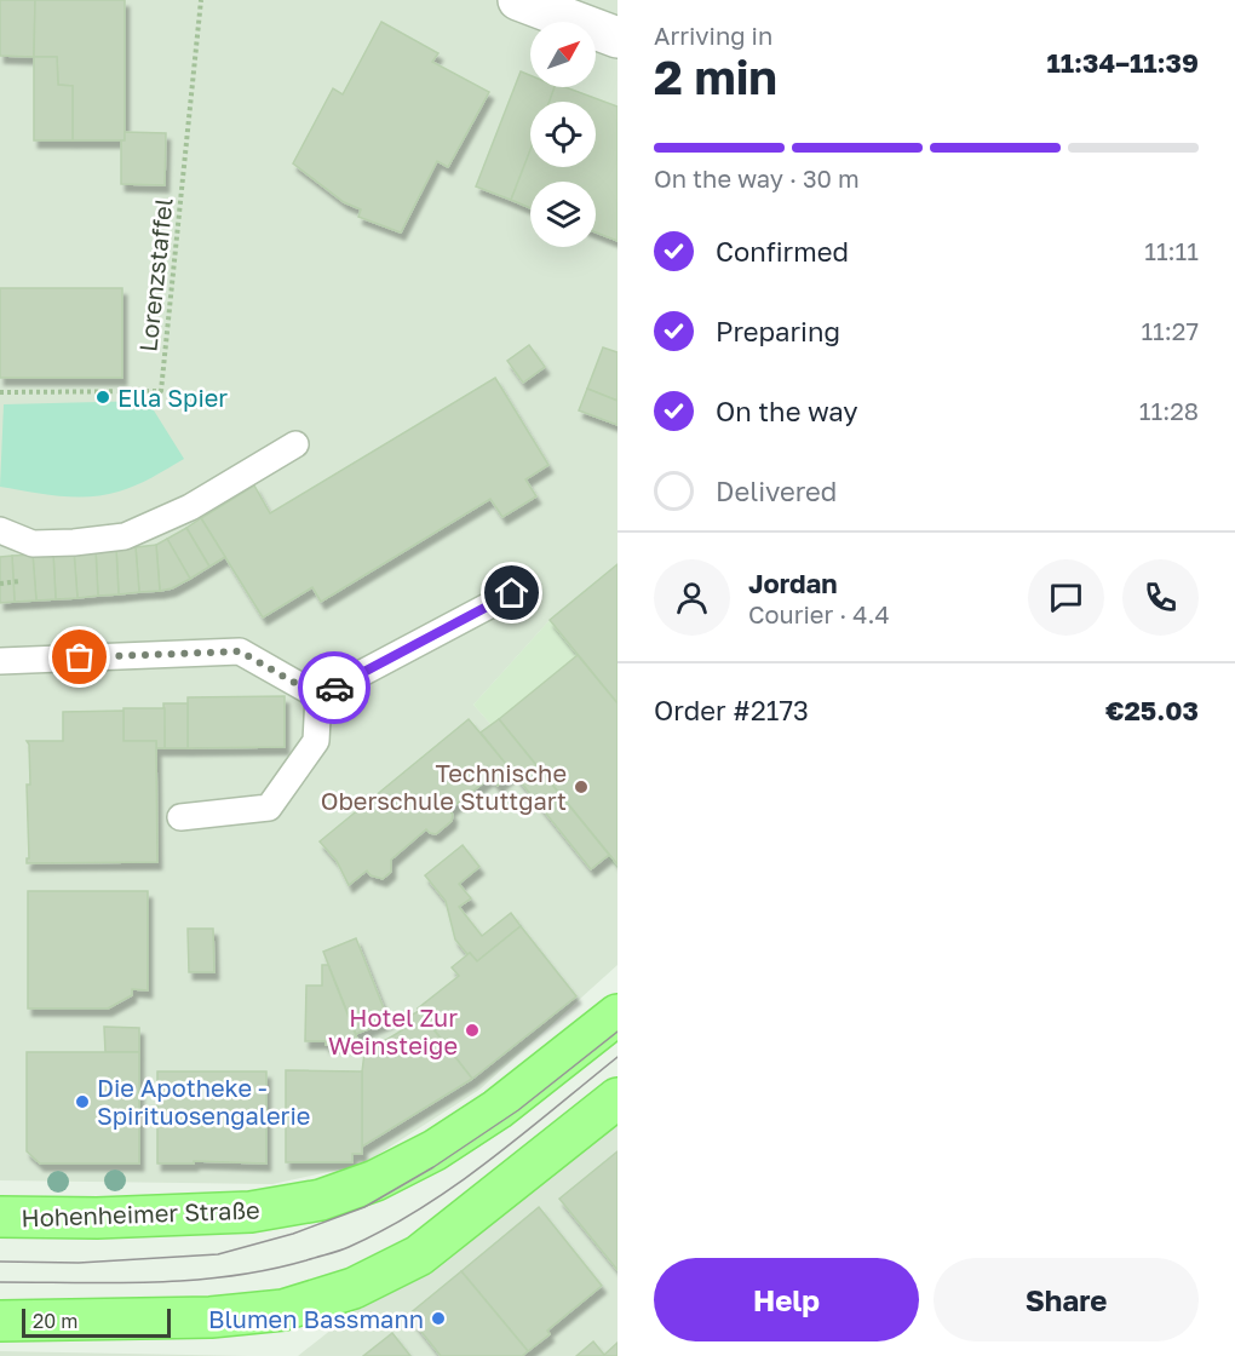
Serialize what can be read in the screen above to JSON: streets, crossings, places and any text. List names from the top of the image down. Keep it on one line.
{"streets":{"main road":["Hohenheimer Straße"],"path":["Lorenzstaffel"]},"places":["Ella Spier","Technische Oberschule Stuttgart","Hotel Zur Weinsteige","Die Apotheke - Spirituosengalerie","Blumen Bassmann"],"scale_bar":"20 m","north":"top right","page":{"heading":["2 min","Arriving in","11:34–11:39"],"panel":["Jordan","Courier · 4.4","Order #2173","€25.03"],"bar":"On the way · 30 m","list":[["Confirmed","11:11"],["Preparing","11:27"],["On the way","11:28"],"Delivered"],"buttons":["Help","Share"],"scale":"20 m"}}
